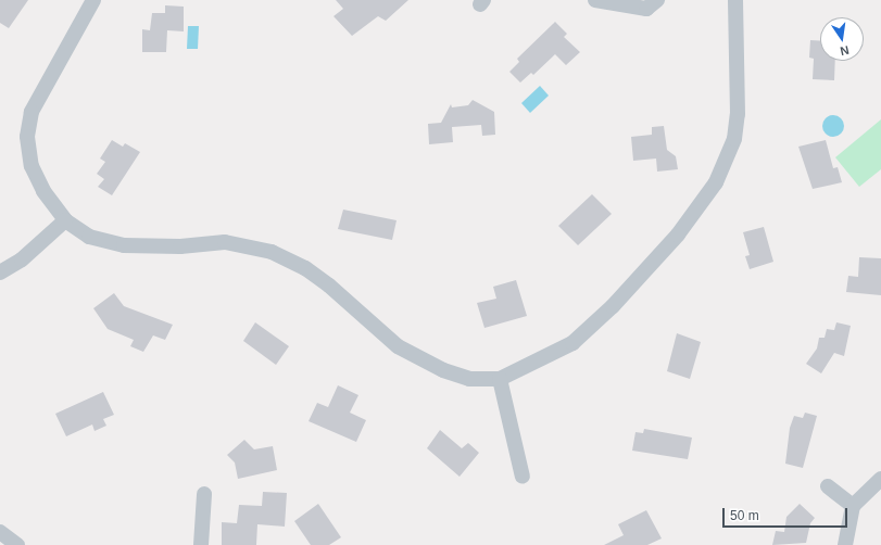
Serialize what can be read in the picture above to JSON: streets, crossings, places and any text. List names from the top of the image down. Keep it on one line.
{"scale_bar":"50 m","north":"bottom"}
